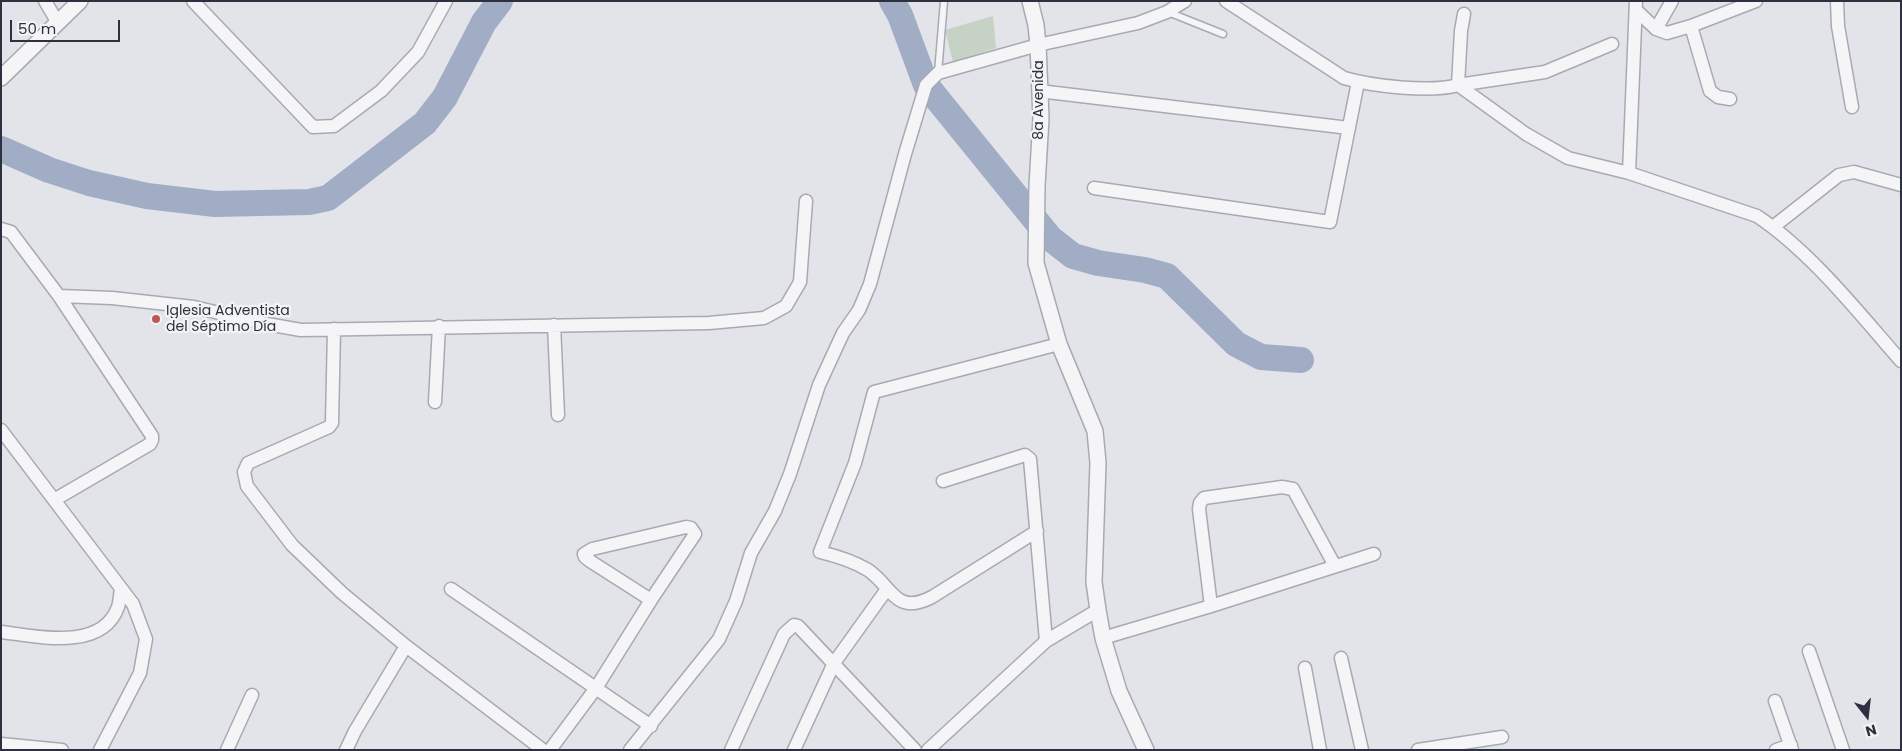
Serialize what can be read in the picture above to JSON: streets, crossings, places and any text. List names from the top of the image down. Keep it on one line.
{"streets":{"street":["8a Avenida"]},"places":["Iglesia Adventista del Séptimo Día"],"scale_bar":"50 m","north":"bottom"}
